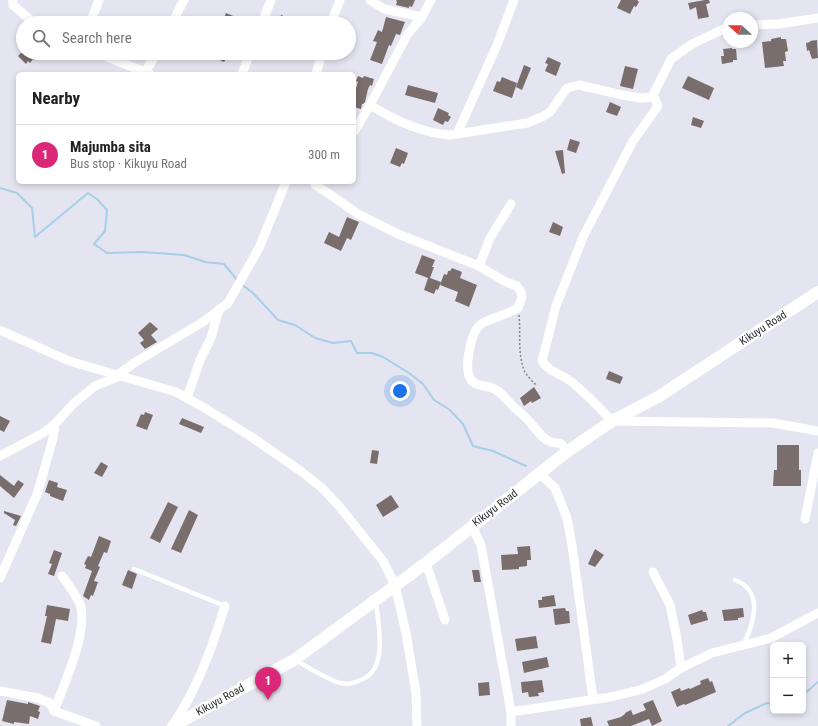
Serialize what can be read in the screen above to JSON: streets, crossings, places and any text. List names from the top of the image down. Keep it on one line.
{"streets":{"main road":["Kikuyu Road"]},"north":"left","page":{"search":"Search here","heading":"Nearby","list":[{"mark":"1","name":"Majumba sita","note":"Bus stop · Kikuyu Road","value":"300 m"}],"map_buttons":["+","−"],"pins":"1"}}
